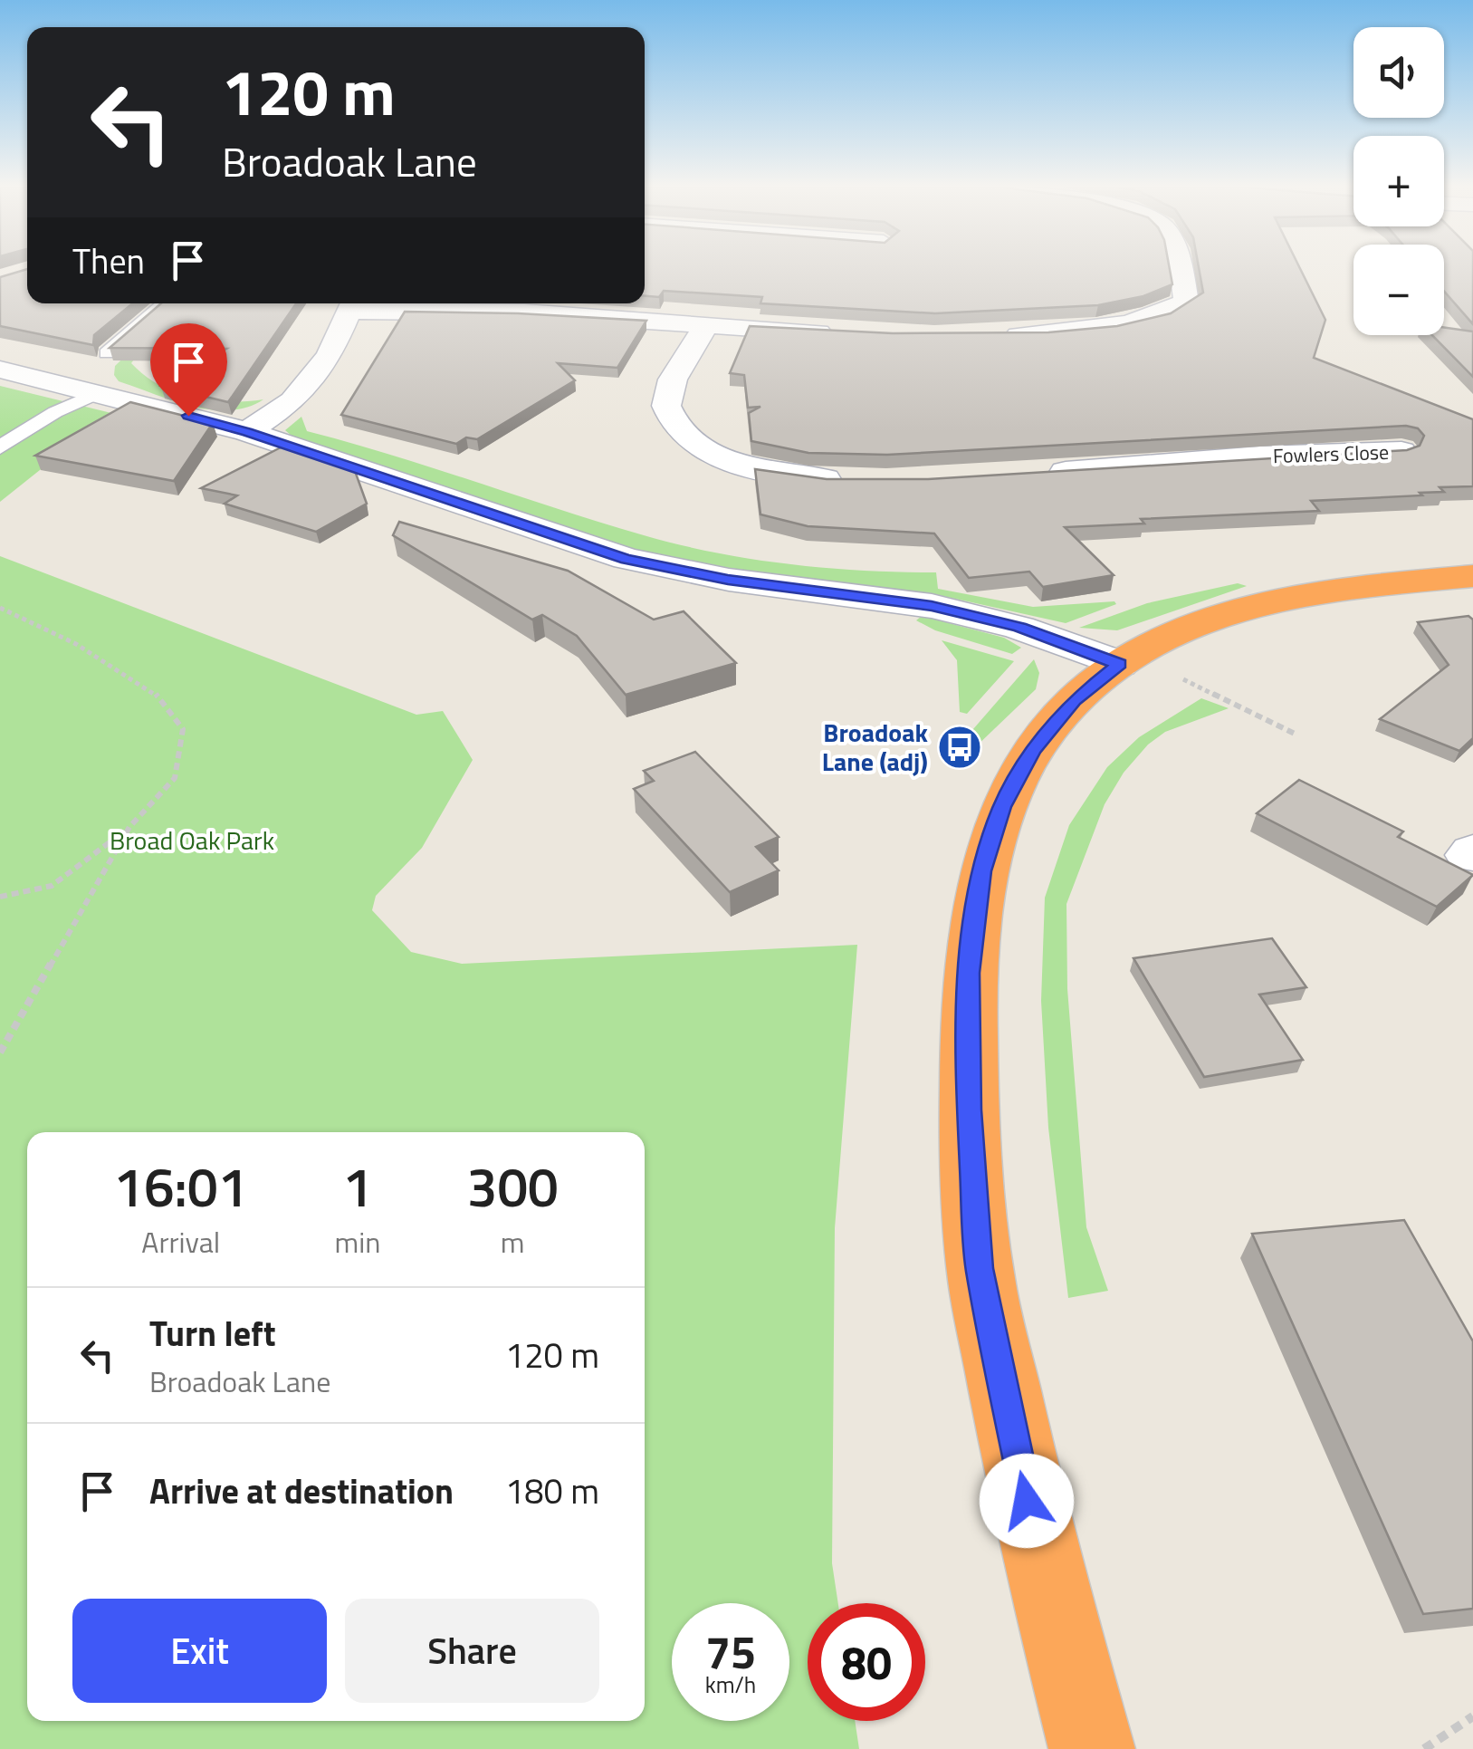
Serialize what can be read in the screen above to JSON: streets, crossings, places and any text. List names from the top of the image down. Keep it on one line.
{"streets":{"street":["Fowlers Close"]},"parks":["Broad Oak Park"],"places":{"bus stop":["Broadoak Lane (adj)"]},"page":{"map_buttons":["+","−"],"turn":["120 m","Broadoak Lane"],"then":"Then","eta":["16:01","Arrival","1","min","300","m"],"list":[{"name":"Turn left","note":"Broadoak Lane","value":"120 m"},{"name":"Arrive at destination","value":"180 m"}],"buttons":["Exit","Share"],"speed":"75 km/h","limit":"80"}}
